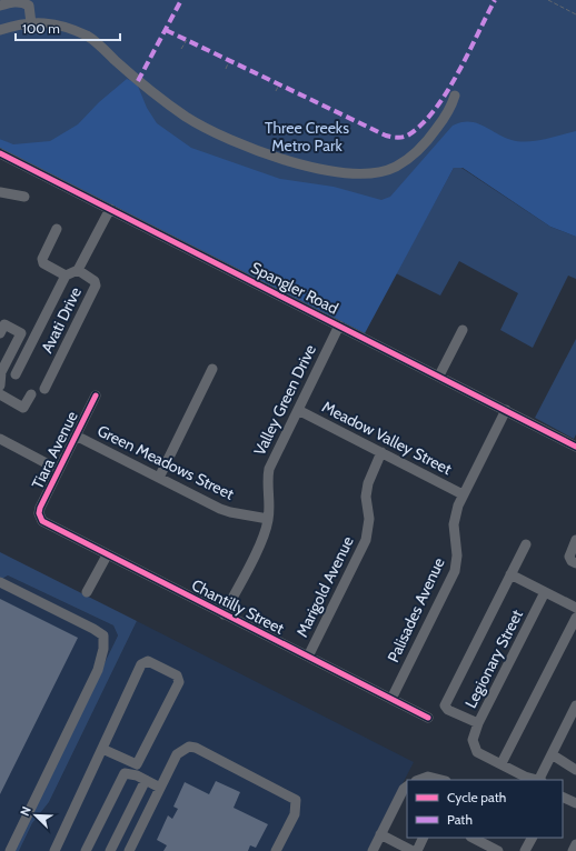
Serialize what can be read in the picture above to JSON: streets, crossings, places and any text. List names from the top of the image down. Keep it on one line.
{"streets":{"street":["Spangler Road","Avati Drive","Valley Green Drive","Meadow Valley Street","Tiara Avenue","Green Meadows Street","Marigold Avenue","Chantilly Street","Palisades Avenue","Legionary Street"]},"crossings":[["Spangler Road","Avati Drive"],["Spangler Road","Valley Green Drive"],["Spangler Road","Palisades Avenue"],["Valley Green Drive","Meadow Valley Street"],["Valley Green Drive","Green Meadows Street"],["Valley Green Drive","Chantilly Street"],["Meadow Valley Street","Marigold Avenue"],["Meadow Valley Street","Palisades Avenue"],["Tiara Avenue","Green Meadows Street"],["Tiara Avenue","Chantilly Street"],["Marigold Avenue","Chantilly Street"],["Chantilly Street","Palisades Avenue"]],"parks":["Three Creeks Metro Park"],"legend":["Cycle path","Path"],"scale_bar":"100 m","north":"top left"}
